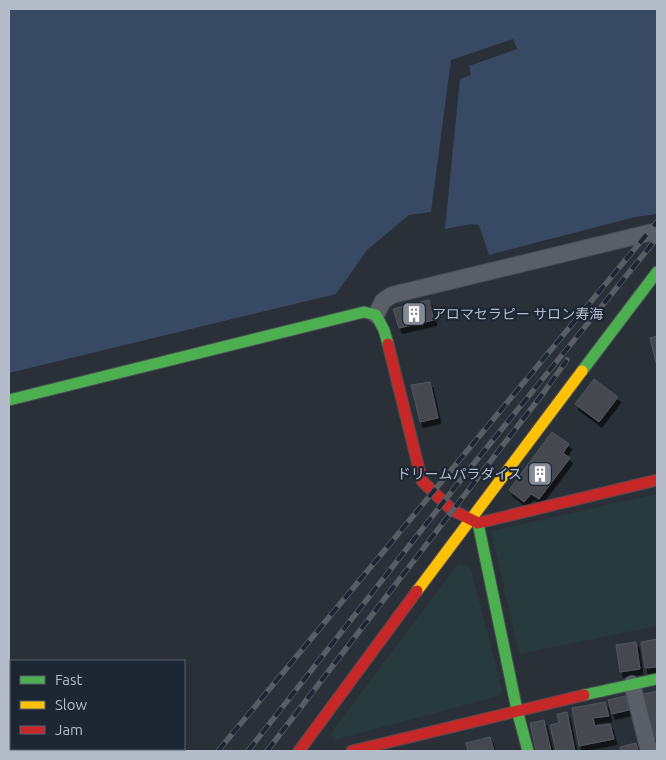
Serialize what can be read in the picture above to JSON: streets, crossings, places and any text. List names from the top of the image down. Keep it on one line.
{"places":{"building":["アロマセラピー サロン寿海","ドリームパラダイス"]},"legend":["Fast","Slow","Jam"]}
